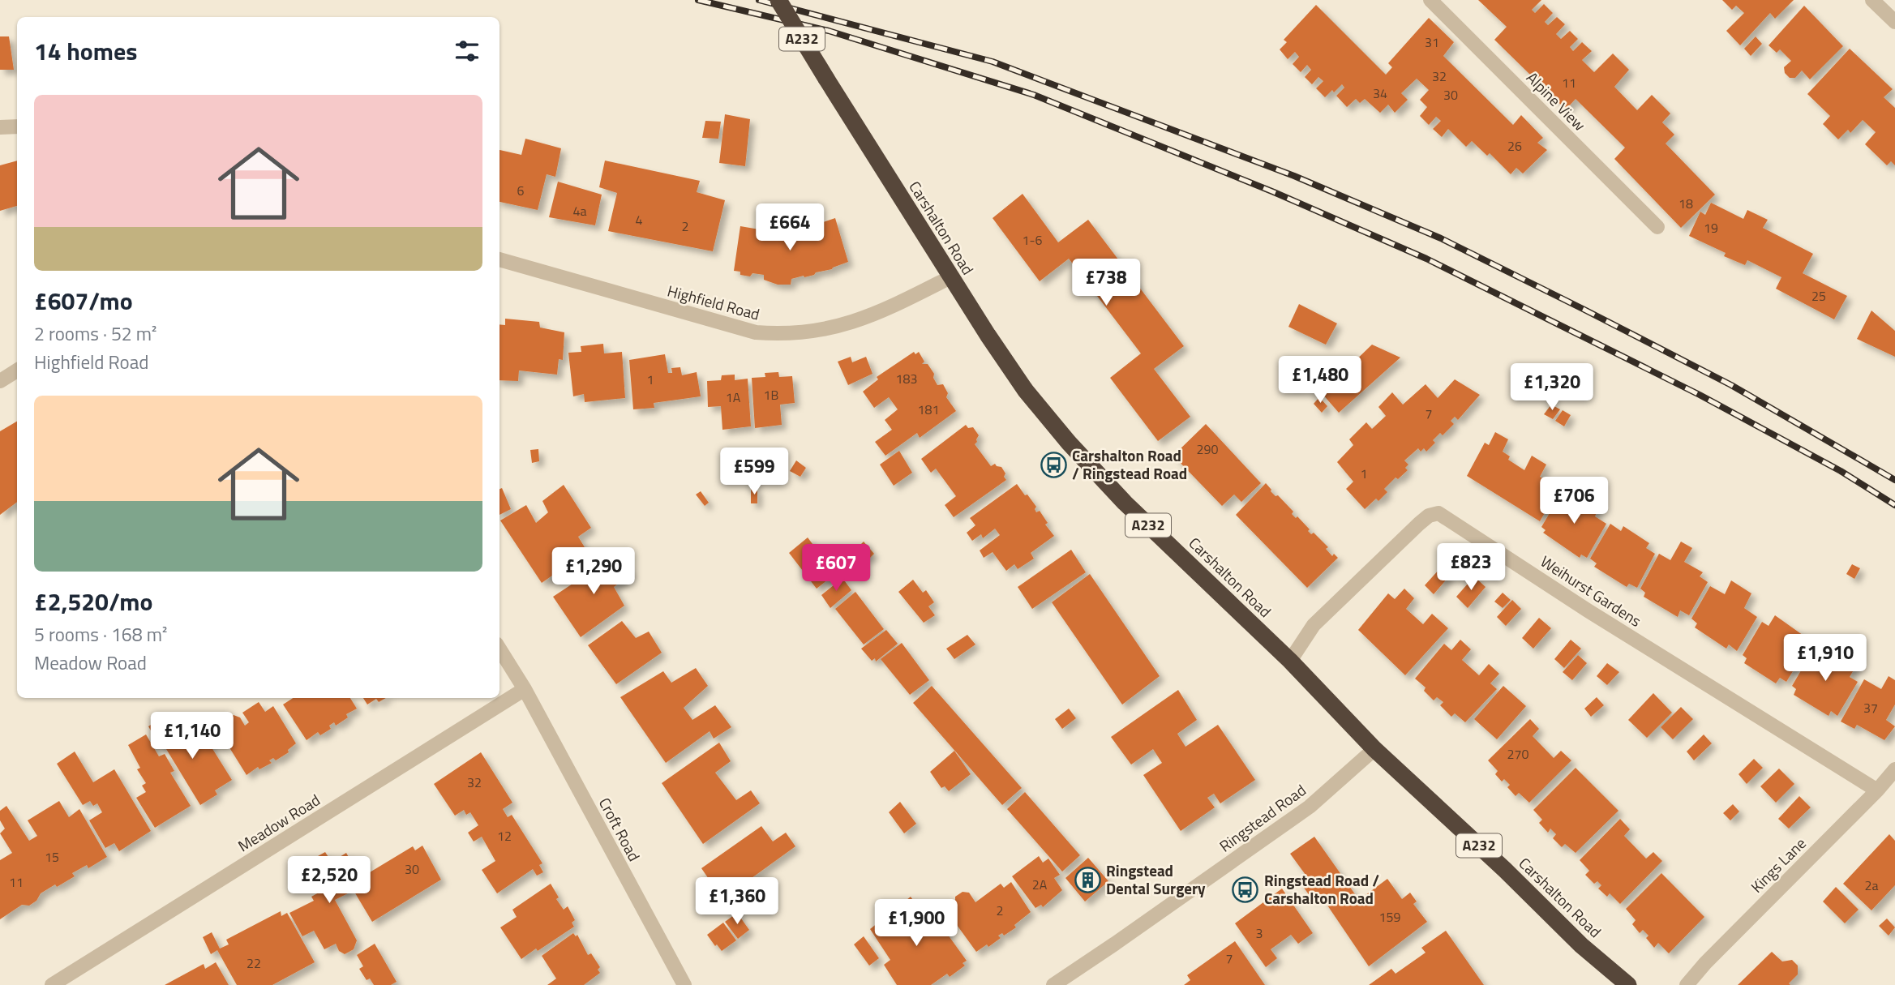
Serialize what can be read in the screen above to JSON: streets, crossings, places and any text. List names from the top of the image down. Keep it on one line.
{"streets":{"highway":["A232","Carshalton Road"],"street":["Alpine View","Highfield Road","Weihurst Gardens","Ringstead Road","Meadow Road","Croft Road","Kings Lane"]},"crossings":[["Carshalton Road","Highfield Road"],["Carshalton Road","Weihurst Gardens"],["Carshalton Road","Ringstead Road"],["Weihurst Gardens","Kings Lane"],["Meadow Road","Croft Road"]],"places":{"bus stop":["Carshalton Road / Ringstead Road","Ringstead Road / Carshalton Road"],"building":["Ringstead Dental Surgery"]},"house_numbers":["31","32","11","34","30","26","6","18","4a","4","2","19","1-6","25","183","1","1B","1A","181","7","290","1","37","270","32","12","15","30","11","2A","2a","2","159","3","7","22"],"page":{"heading":"14 homes","list":[{"name":"£607/mo","note":"2 rooms · 52 m² · Highfield Road"},{"name":"£2,520/mo","note":"5 rooms · 168 m² · Meadow Road"}],"price":["£664","£738","£1,480","£1,320","£599","£706","£823","£607","£1,290","£1,910","£1,140","£2,520","£1,360","£1,900"]}}
